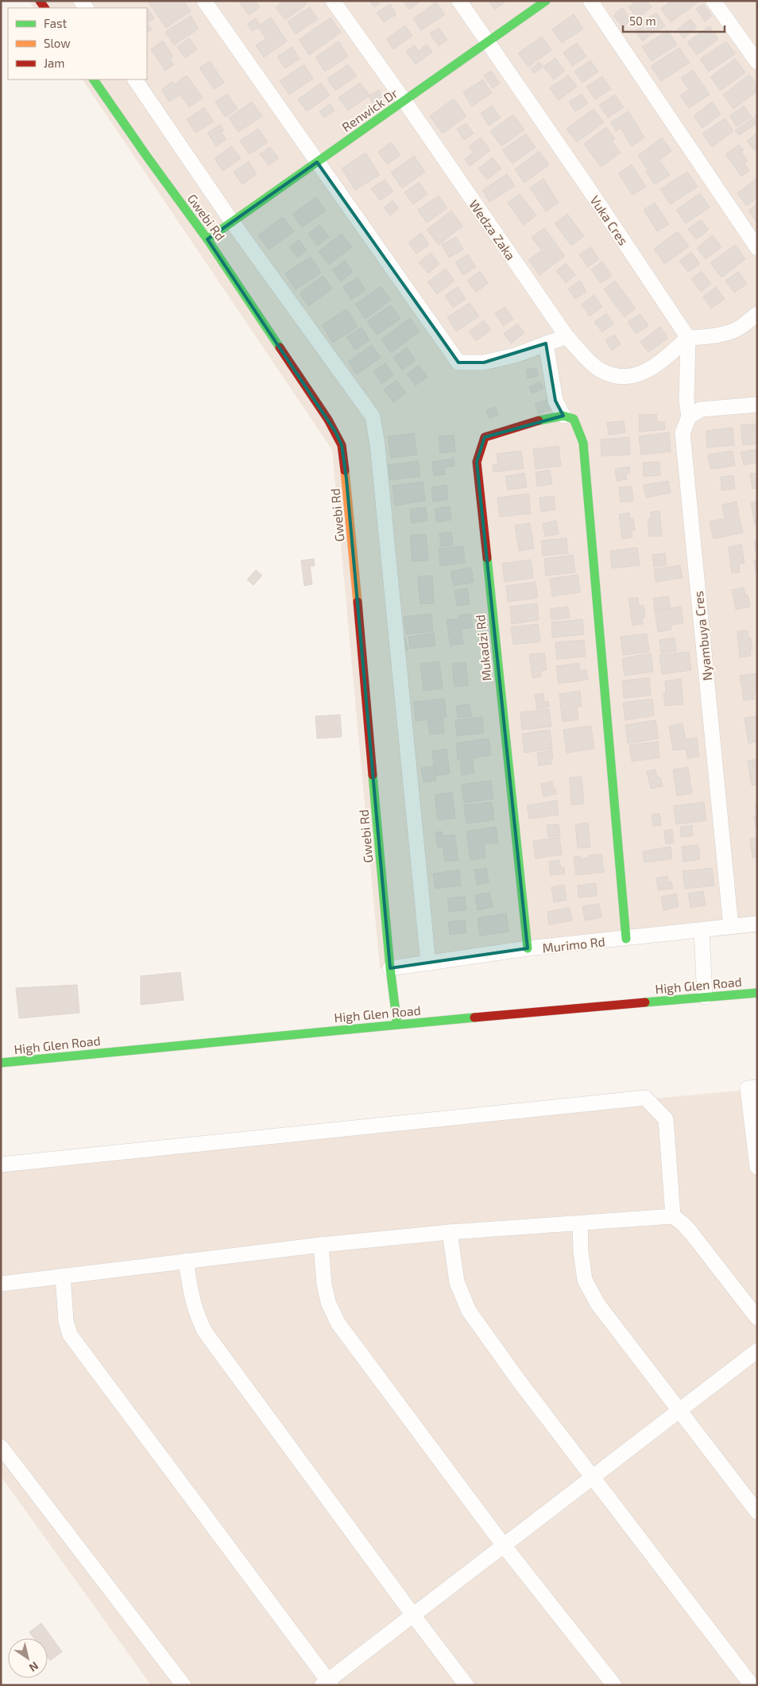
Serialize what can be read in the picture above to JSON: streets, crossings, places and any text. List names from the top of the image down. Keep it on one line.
{"streets":{"street":["Renwick Dr","Gwebi Rd","Vuka Cres","Wedza Zaka","Nyambuya Cres","Mukadzi Rd","Murimo Rd","High Glen Road"]},"crossings":[["Renwick Dr","Gwebi Rd"],["Renwick Dr","Vuka Cres"],["Renwick Dr","Wedza Zaka"],["Gwebi Rd","Murimo Rd"],["Gwebi Rd","High Glen Road"],["Vuka Cres","Wedza Zaka"],["Nyambuya Cres","Murimo Rd"],["Mukadzi Rd","Murimo Rd"]],"legend":["Fast","Slow","Jam"],"scale_bar":"50 m","north":"bottom right"}
